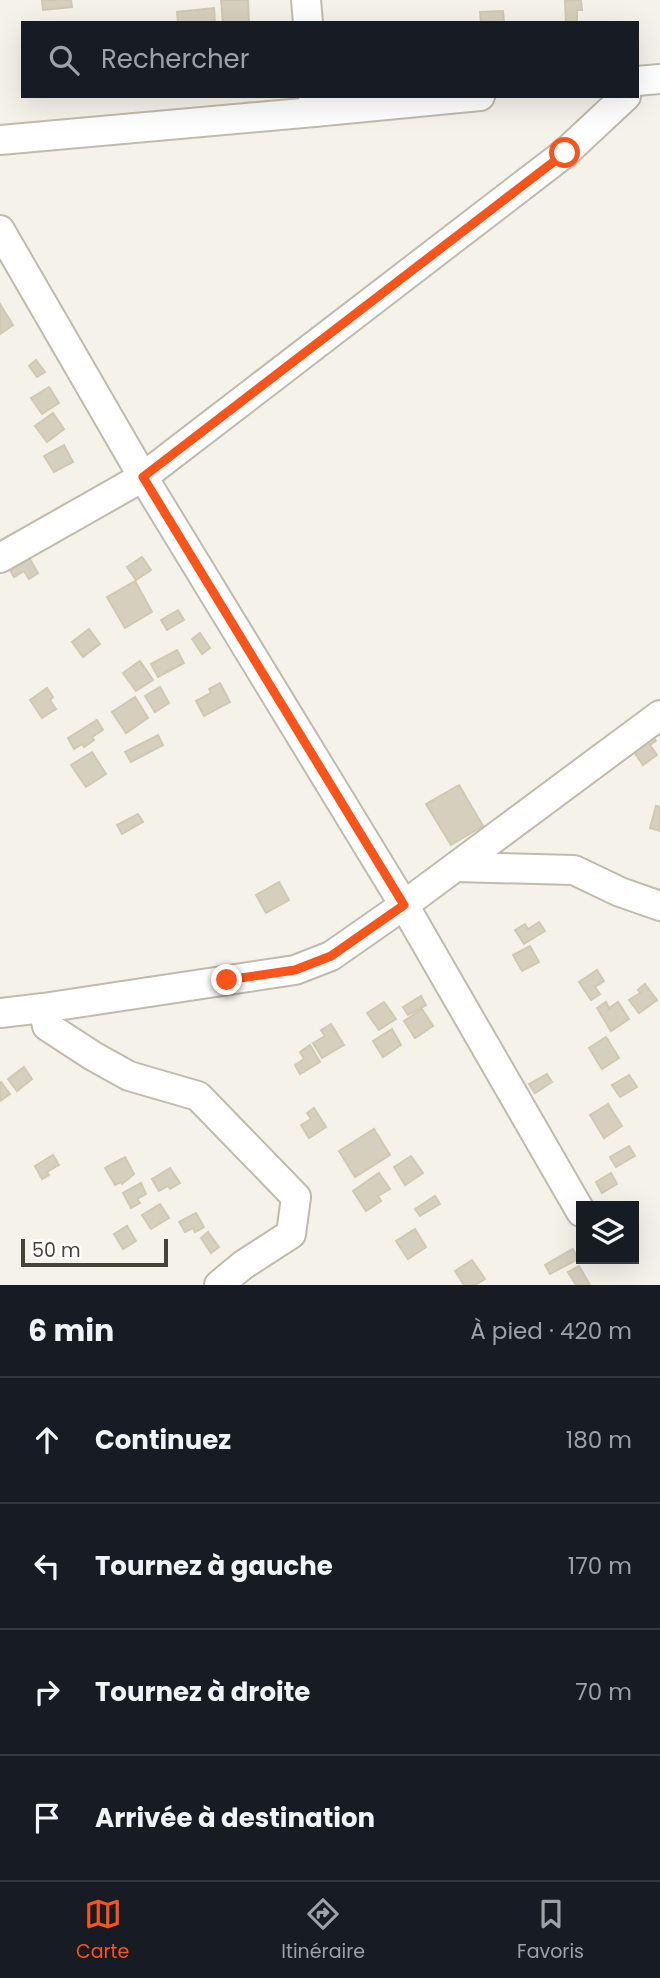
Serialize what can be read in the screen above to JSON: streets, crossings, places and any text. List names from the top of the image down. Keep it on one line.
{"scale_bar":"50 m","page":{"search":"Rechercher","scale":"50 m","heading":["6 min","À pied · 420 m"],"list":[["Continuez","180 m"],["Tournez à gauche","170 m"],["Tournez à droite","70 m"],"Arrivée à destination"],"nav":["Carte","Itinéraire","Favoris"]}}
